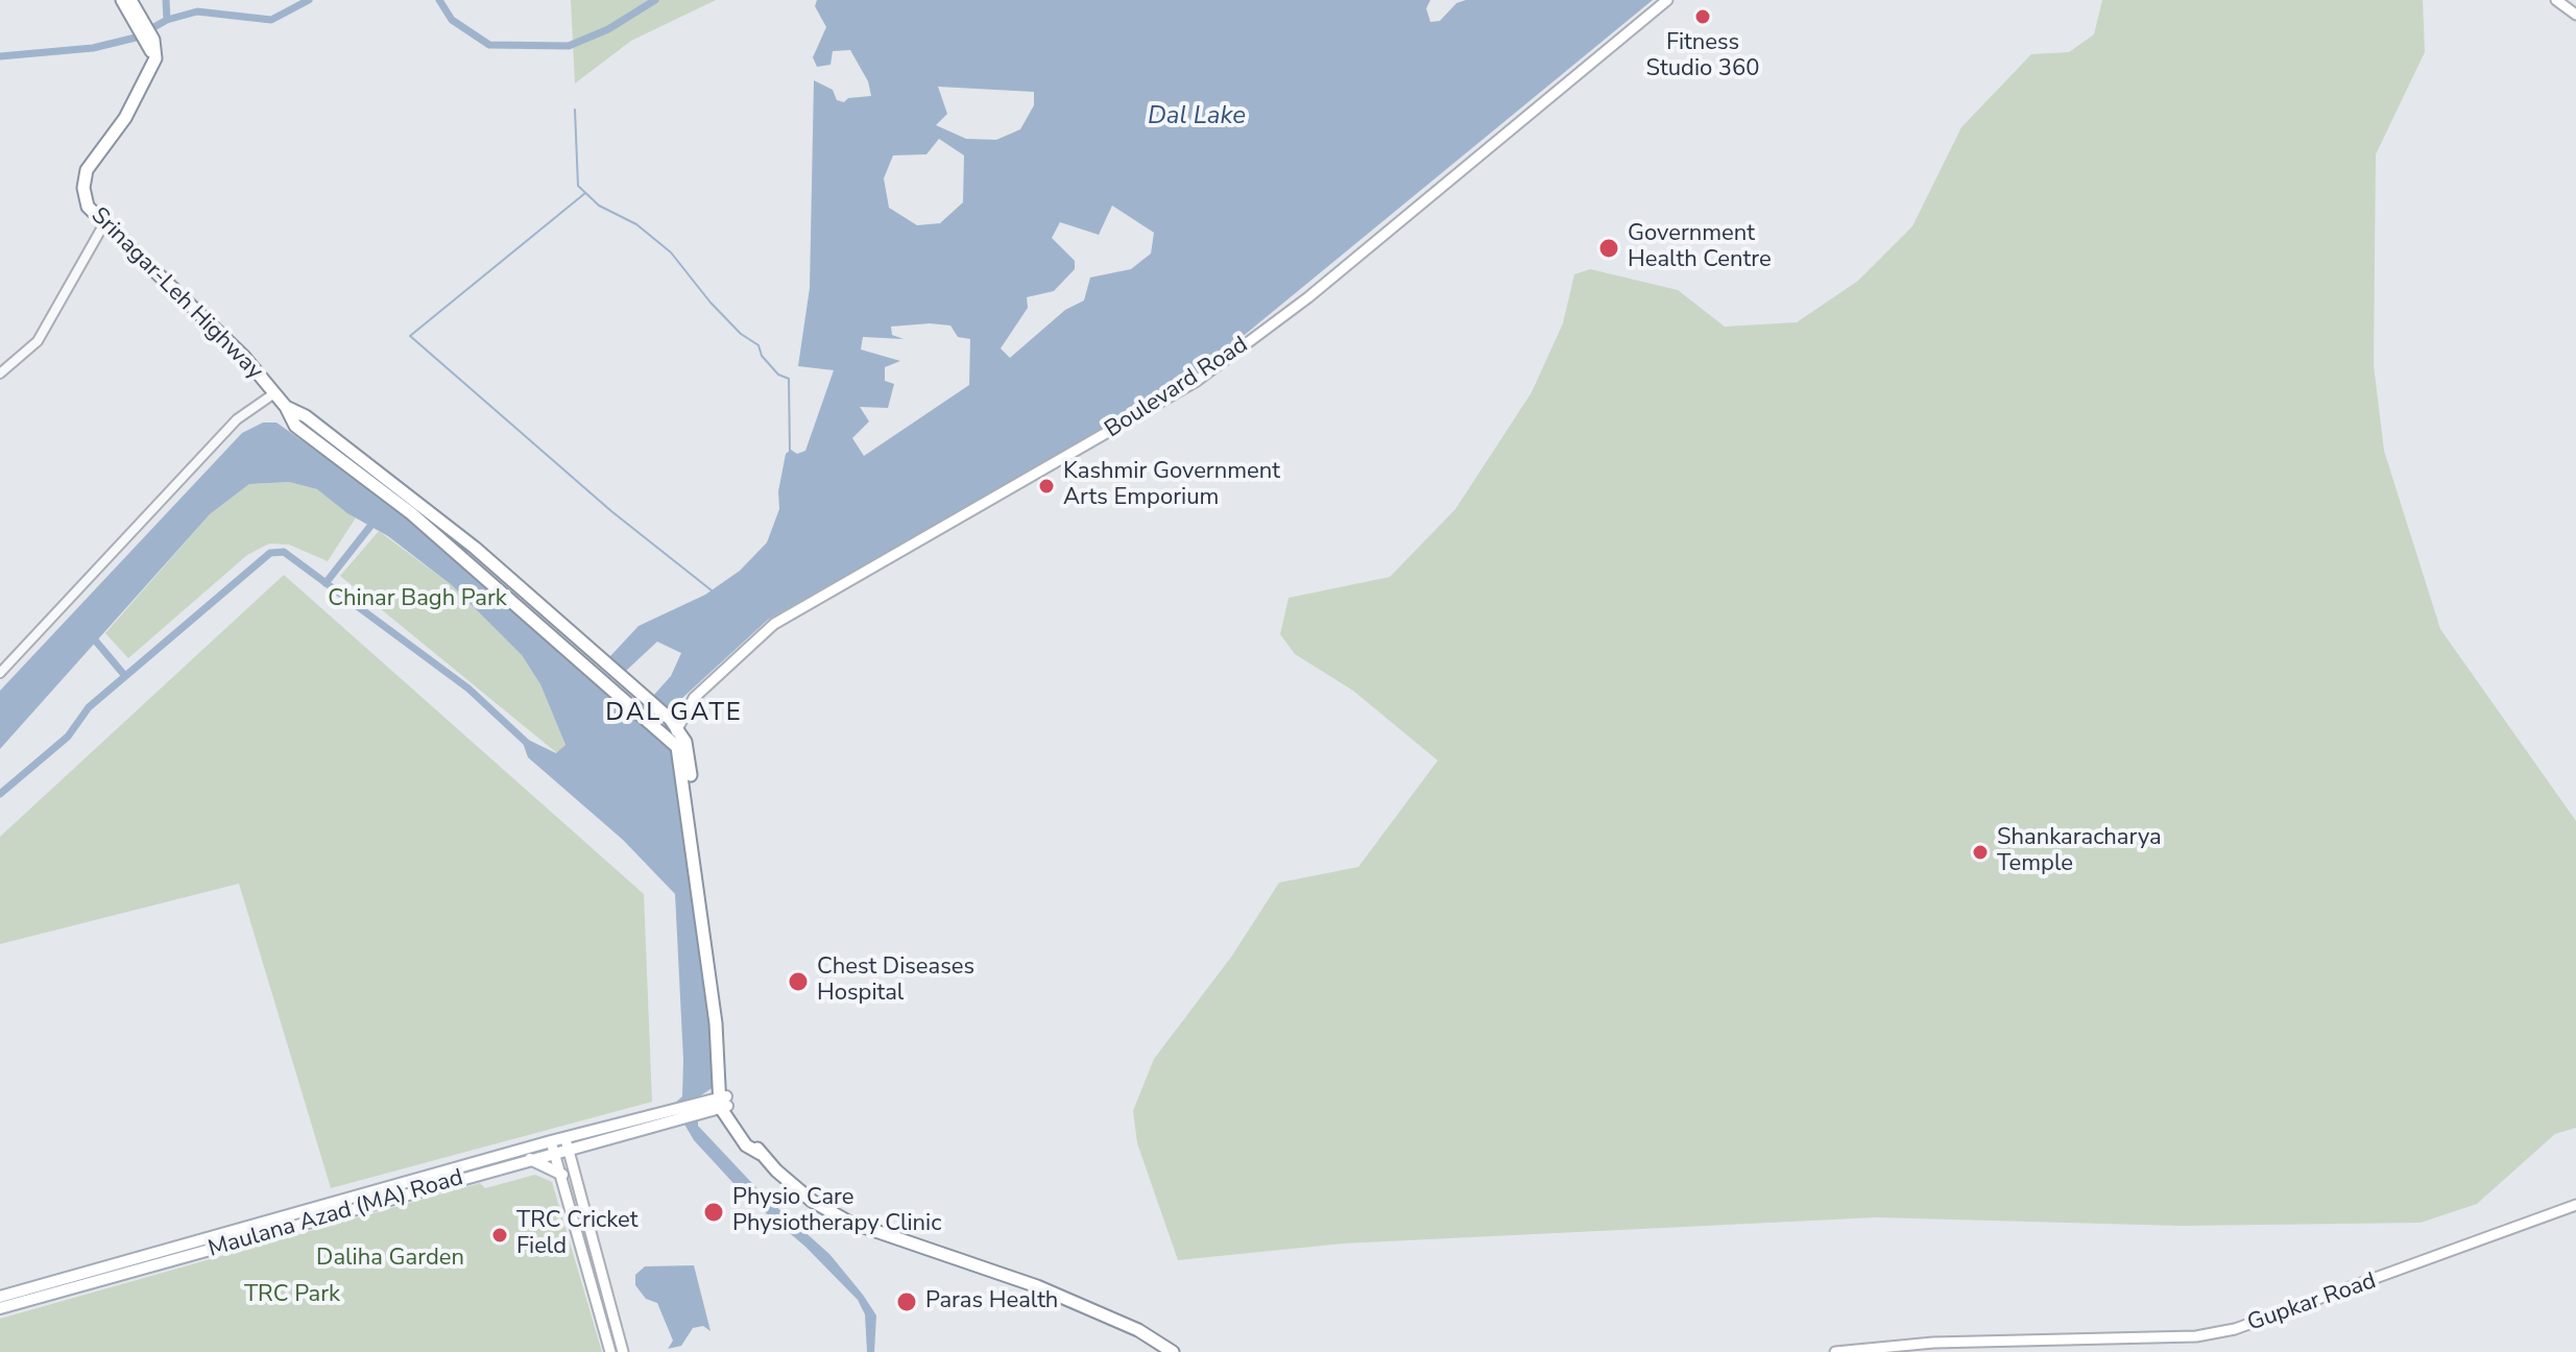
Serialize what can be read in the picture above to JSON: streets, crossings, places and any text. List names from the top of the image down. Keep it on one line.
{"streets":{"highway":["Srinagar-Leh Highway"],"main road":["Boulevard Road","Maulana Azad (MA) Road","Gupkar Road"]},"crossings":[["Srinagar-Leh Highway","Boulevard Road"]],"districts":["DAL GATE"],"water":["Dal Lake"],"parks":["Chinar Bagh Park","Daliha Garden","TRC Park"],"places":["Fitness Studio 360","Government Health Centre","Kashmir Government Arts Emporium","Shankaracharya Temple","Chest Diseases Hospital","Physio Care Physiotherapy Clinic","TRC Cricket Field","Paras Health"]}
